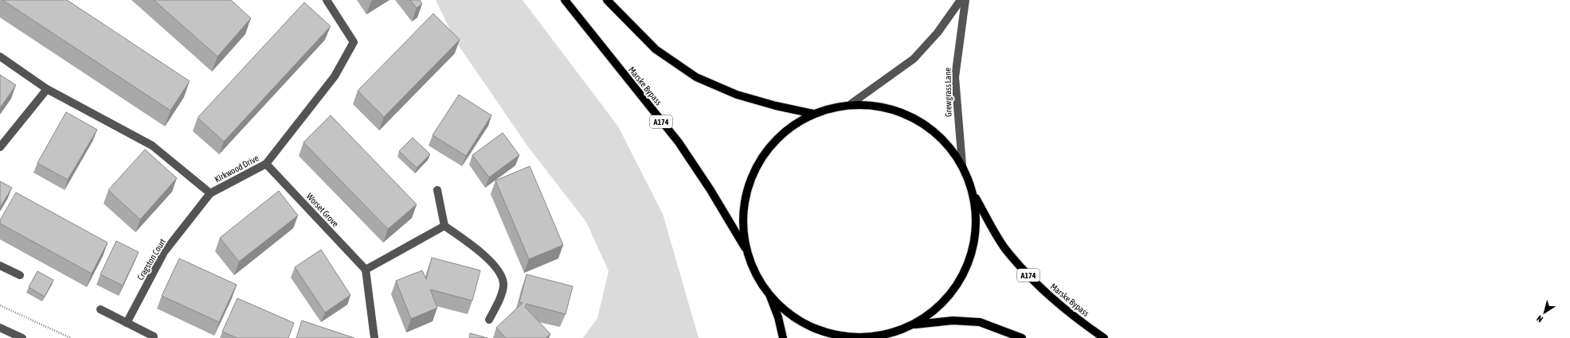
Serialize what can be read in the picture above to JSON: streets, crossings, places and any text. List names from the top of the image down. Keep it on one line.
{"streets":{"main road":["Marske Bypass","A174"],"street":["Grewgrass Lane","Kirkwood Drive","Worset Grove","Cragston Court"]},"crossings":[["Marske Bypass","A174"],["Grewgrass Lane","A174"],["Kirkwood Drive","Worset Grove"],["Kirkwood Drive","Cragston Court"]],"north":"bottom left"}
